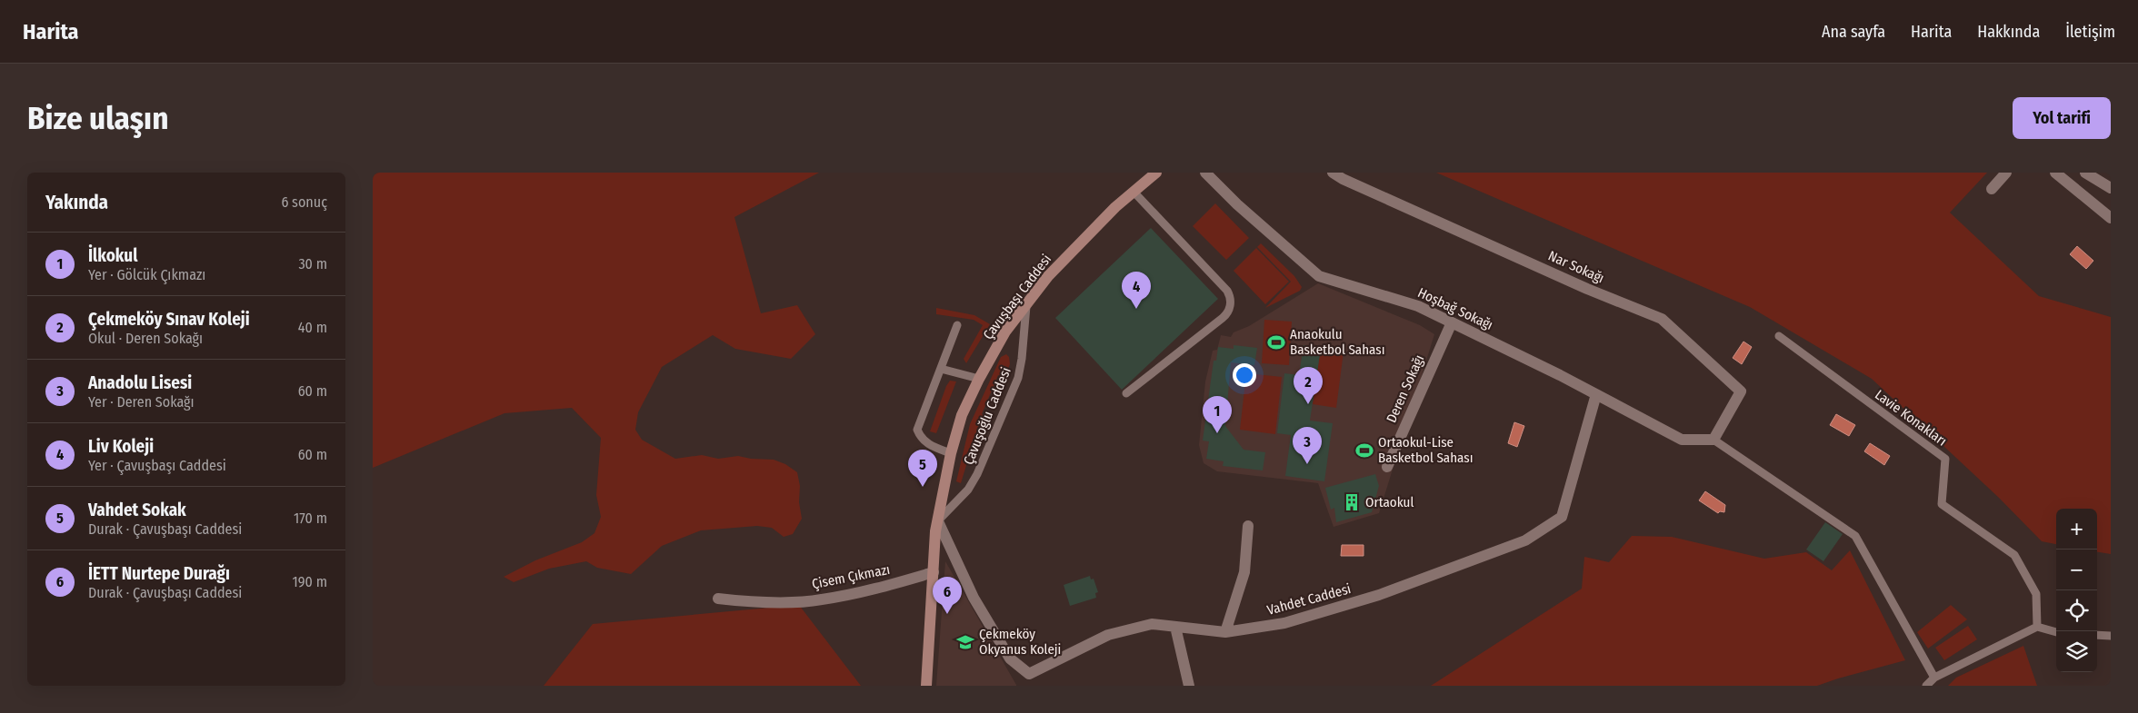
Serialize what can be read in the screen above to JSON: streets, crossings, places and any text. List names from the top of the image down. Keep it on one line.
{"streets":{"main road":["Çavuşbaşı Caddesi"],"street":["Nar Sokağı","Hoşbağ Sokağı","Deren Sokağı","Çisem Çıkmazı","Vahdet Caddesi"],"lane":["Çavuşoğlu Caddesi","Lavie Konakları"]},"crossings":[["Nar Sokağı","Hoşbağ Sokağı"],["Çavuşbaşı Caddesi","Çavuşoğlu Caddesi"],["Çavuşbaşı Caddesi","Çisem Çıkmazı"],["Çavuşbaşı Caddesi","Vahdet Caddesi"],["Hoşbağ Sokağı","Deren Sokağı"],["Hoşbağ Sokağı","Vahdet Caddesi"],["Çavuşoğlu Caddesi","Vahdet Caddesi"]],"places":{"sports":["Anaokulu Basketbol Sahası","Ortaokul-Lise Basketbol Sahası"],"building":["Ortaokul"],"school or university":["Çekmeköy Okyanus Koleji"]},"page":{"header":"Harita","nav":["Ana sayfa","Harita","Hakkında","İletişim"],"buttons":"Yol tarifi","title":"Bize ulaşın","heading":["Yakında","6 sonuç"],"list":[{"mark":"1","name":"İlkokul","note":"Yer · Gölcük Çıkmazı","value":"30 m"},{"mark":"2","name":"Çekmeköy Sınav Koleji","note":"Okul · Deren Sokağı","value":"40 m"},{"mark":"3","name":"Anadolu Lisesi","note":"Yer · Deren Sokağı","value":"60 m"},{"mark":"4","name":"Liv Koleji","note":"Yer · Çavuşbaşı Caddesi","value":"60 m"},{"mark":"5","name":"Vahdet Sokak","note":"Durak · Çavuşbaşı Caddesi","value":"170 m"},{"mark":"6","name":"İETT Nurtepe Durağı","note":"Durak · Çavuşbaşı Caddesi","value":"190 m"}],"pins":["4","2","1","3","5","6"],"map_buttons":["+","−"]}}
